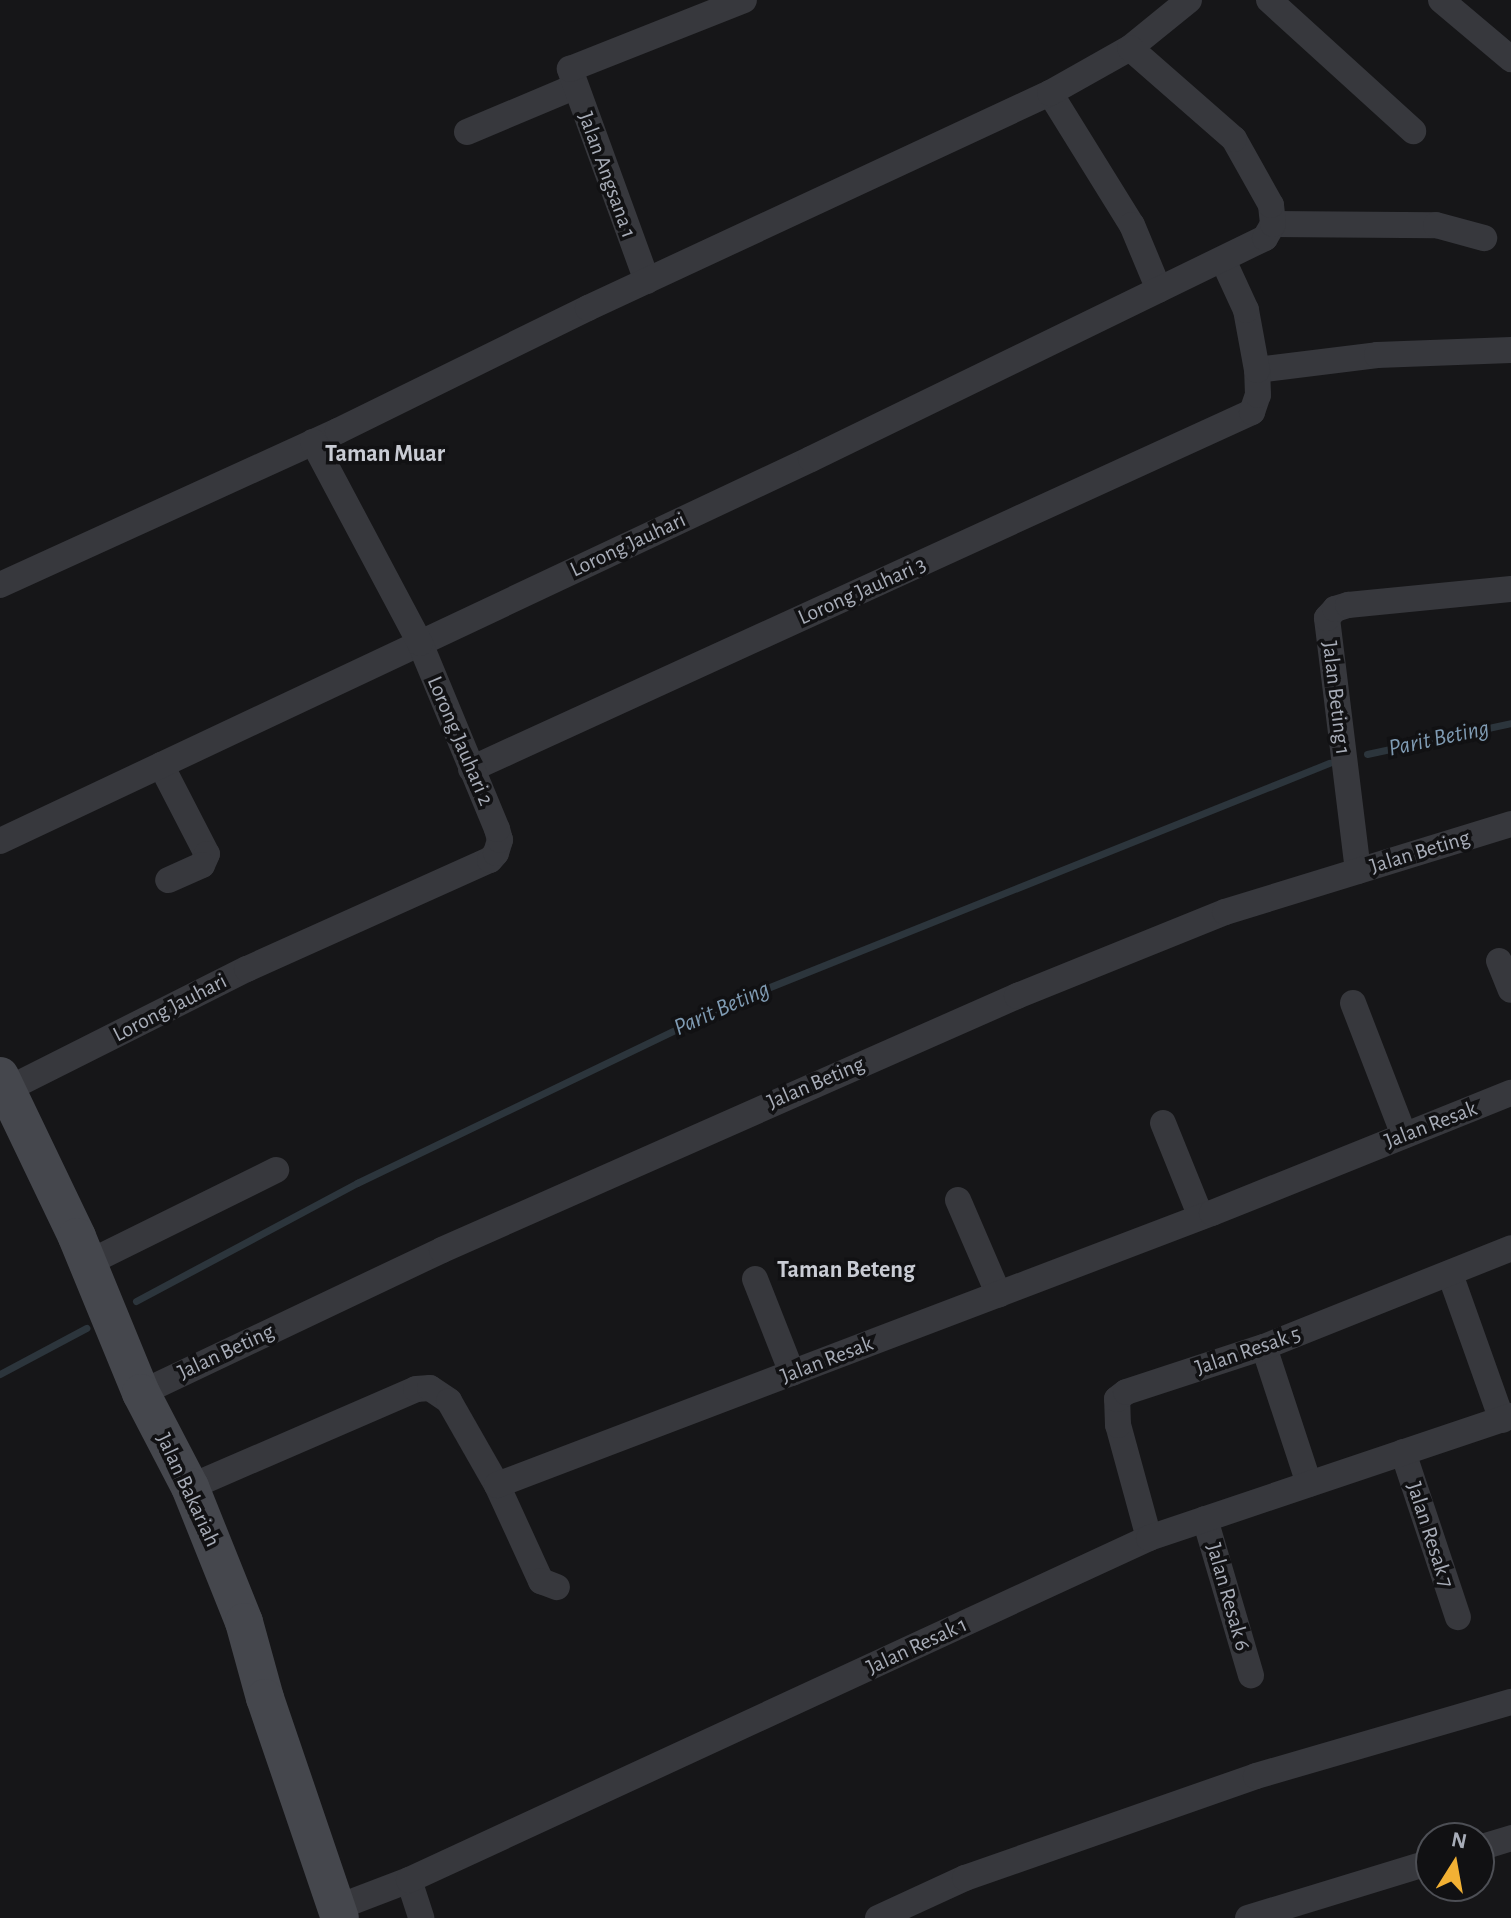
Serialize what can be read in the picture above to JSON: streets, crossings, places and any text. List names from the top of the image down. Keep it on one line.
{"streets":{"main road":["Jalan Bakariah"],"street":["Jalan Angsana 1","Lorong Jauhari","Lorong Jauhari 3","Jalan Beting 1","Lorong Jauhari 2","Jalan Beting","Jalan Resak","Jalan Resak 5","Jalan Resak 7","Jalan Resak 6","Jalan Resak 1"]},"crossings":[["Lorong Jauhari","Lorong Jauhari 2"],["Lorong Jauhari","Jalan Bakariah"],["Lorong Jauhari 3","Lorong Jauhari 2"],["Jalan Beting 1","Jalan Beting"],["Jalan Beting","Jalan Bakariah"],["Jalan Resak 5","Jalan Resak 1"],["Jalan Bakariah","Jalan Resak 1"],["Jalan Resak 7","Jalan Resak 1"],["Jalan Resak 6","Jalan Resak 1"]],"districts":["Taman Muar","Taman Beteng"],"water":["Parit Beting"],"north":"top"}
